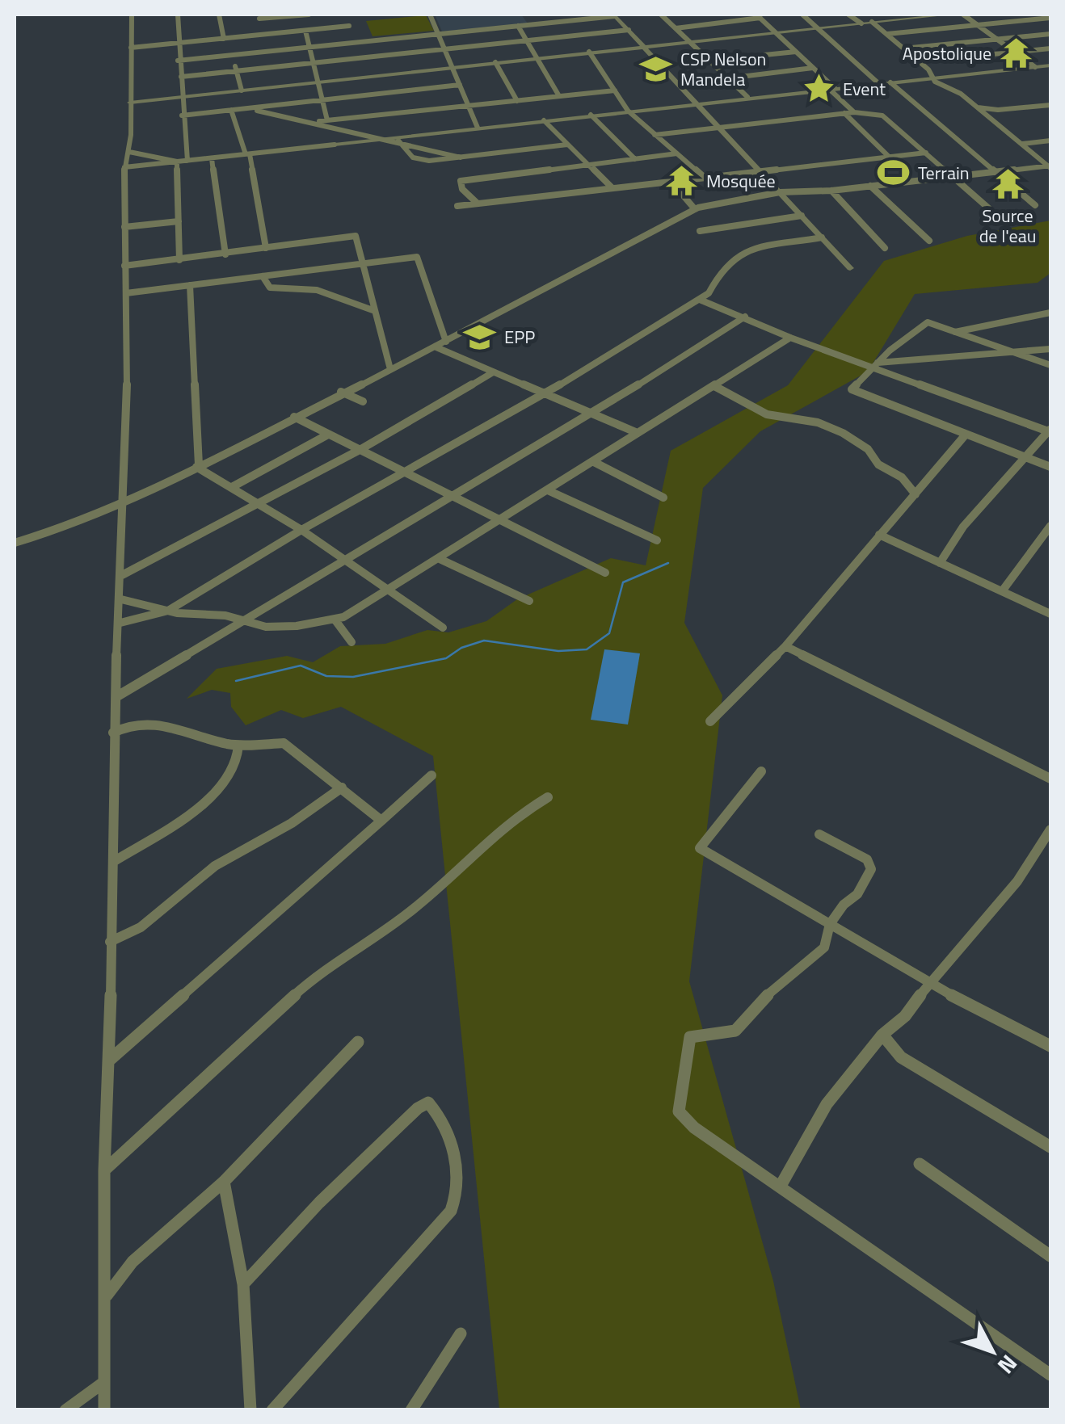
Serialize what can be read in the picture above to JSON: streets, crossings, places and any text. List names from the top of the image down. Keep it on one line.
{"places":{"temple":["Apostolique","Mosquée","Source de l'eau"],"school or university":["CSP Nelson Mandela","EPP"],"place":["Event"],"sports":["Terrain"]},"north":"bottom right"}
